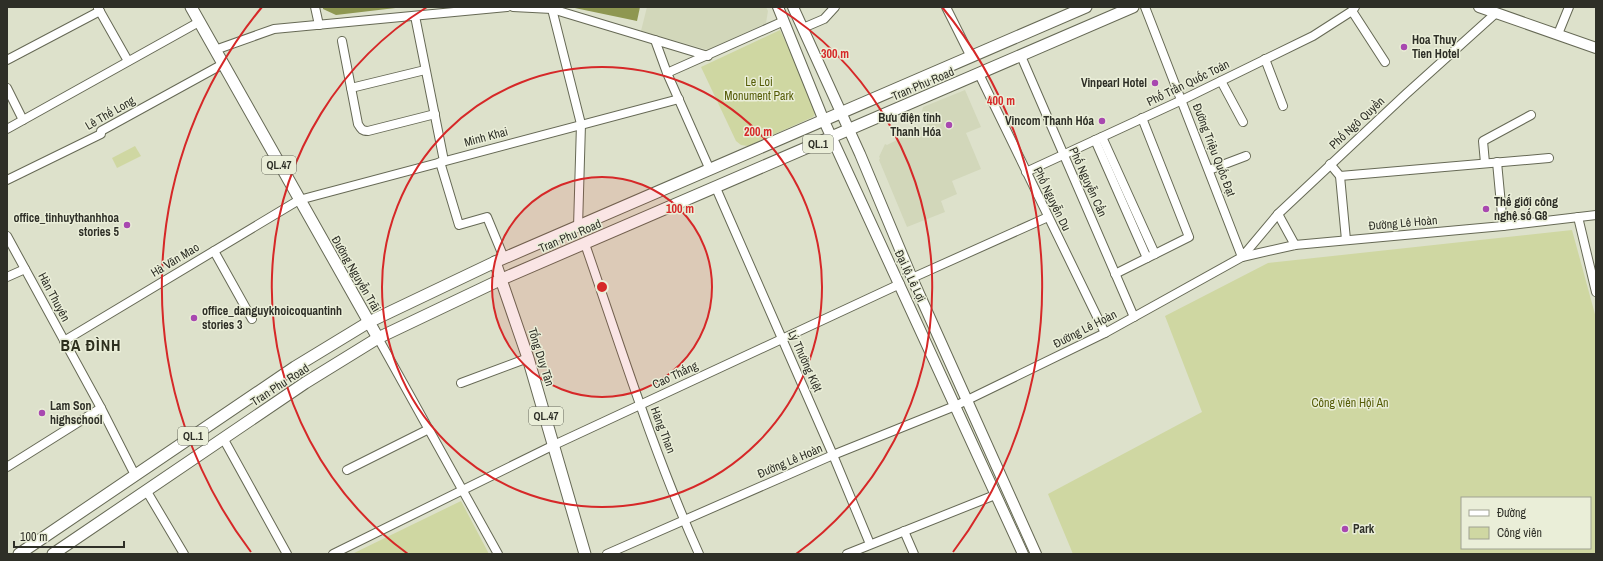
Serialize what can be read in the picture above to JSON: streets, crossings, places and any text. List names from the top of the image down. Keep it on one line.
{"streets":{"highway":["Tran Phu Road","QL.1","QL.47","Đường Nguyễn Trãi","Tống Duy Tân"],"main road":["Đại lộ Lê Lợi"],"street":["Phố Trần Quốc Toản","Lê Thế Long","Phố Ngô Quyền","Minh Khai","Đường Triệu Quốc Đạt","Phố Nguyễn Cẩn","Phố Nguyễn Du","Đường Lê Hoàn","Hà Văn Mao","Hàn Thuyên","Lý Thường Kiệt","Cao Thắng","Hàng Than"]},"crossings":[["Phố Trần Quốc Toản","Đường Triệu Quốc Đạt"],["Phố Trần Quốc Toản","Phố Nguyễn Cẩn"],["Phố Trần Quốc Toản","Phố Nguyễn Du"],["Tran Phu Road","Phố Nguyễn Cẩn"],["Tran Phu Road","Phố Nguyễn Du"],["Tran Phu Road","Đường Nguyễn Trãi"],["Tran Phu Road","Đại lộ Lê Lợi"],["Tran Phu Road","Hàn Thuyên"],["Tran Phu Road","Tống Duy Tân"],["Tran Phu Road","Lý Thường Kiệt"],["Tran Phu Road","Hàng Than"],["Lê Thế Long","Đường Nguyễn Trãi"],["Phố Ngô Quyền","Đường Triệu Quốc Đạt"],["Phố Ngô Quyền","Đường Lê Hoàn"],["Minh Khai","Hà Văn Mao"],["Minh Khai","Đường Nguyễn Trãi"],["Đường Triệu Quốc Đạt","Đường Lê Hoàn"],["Phố Nguyễn Cẩn","Đường Lê Hoàn"],["Phố Nguyễn Du","Đường Lê Hoàn"],["Đường Lê Hoàn","Đại lộ Lê Lợi"],["Đường Lê Hoàn","Lý Thường Kiệt"],["Đường Lê Hoàn","Hàng Than"],["Hà Văn Mao","Đường Nguyễn Trãi"],["Hà Văn Mao","Hàn Thuyên"],["Đường Nguyễn Trãi","Cao Thắng"],["Đại lộ Lê Lợi","Cao Thắng"],["Tống Duy Tân","Cao Thắng"],["Lý Thường Kiệt","Cao Thắng"],["Cao Thắng","Hàng Than"]],"districts":["BA ĐÌNH"],"parks":["Le Loi Monument Park","Công viên Hội An"],"places":["Hoa Thuy Tien Hotel","Vinpearl Hotel","Vincom Thanh Hóa","Bưu điện tỉnh Thanh Hóa","Thế giới công nghệ số G8","office_tinhuythanhhoa stories 5","office_danguykhoicoquantinh stories 3","Lam Son highschool","Park"],"legend":["Đường","Công viên"],"scale_bar":"100 m","rings":["300 m","400 m","200 m","100 m"]}
